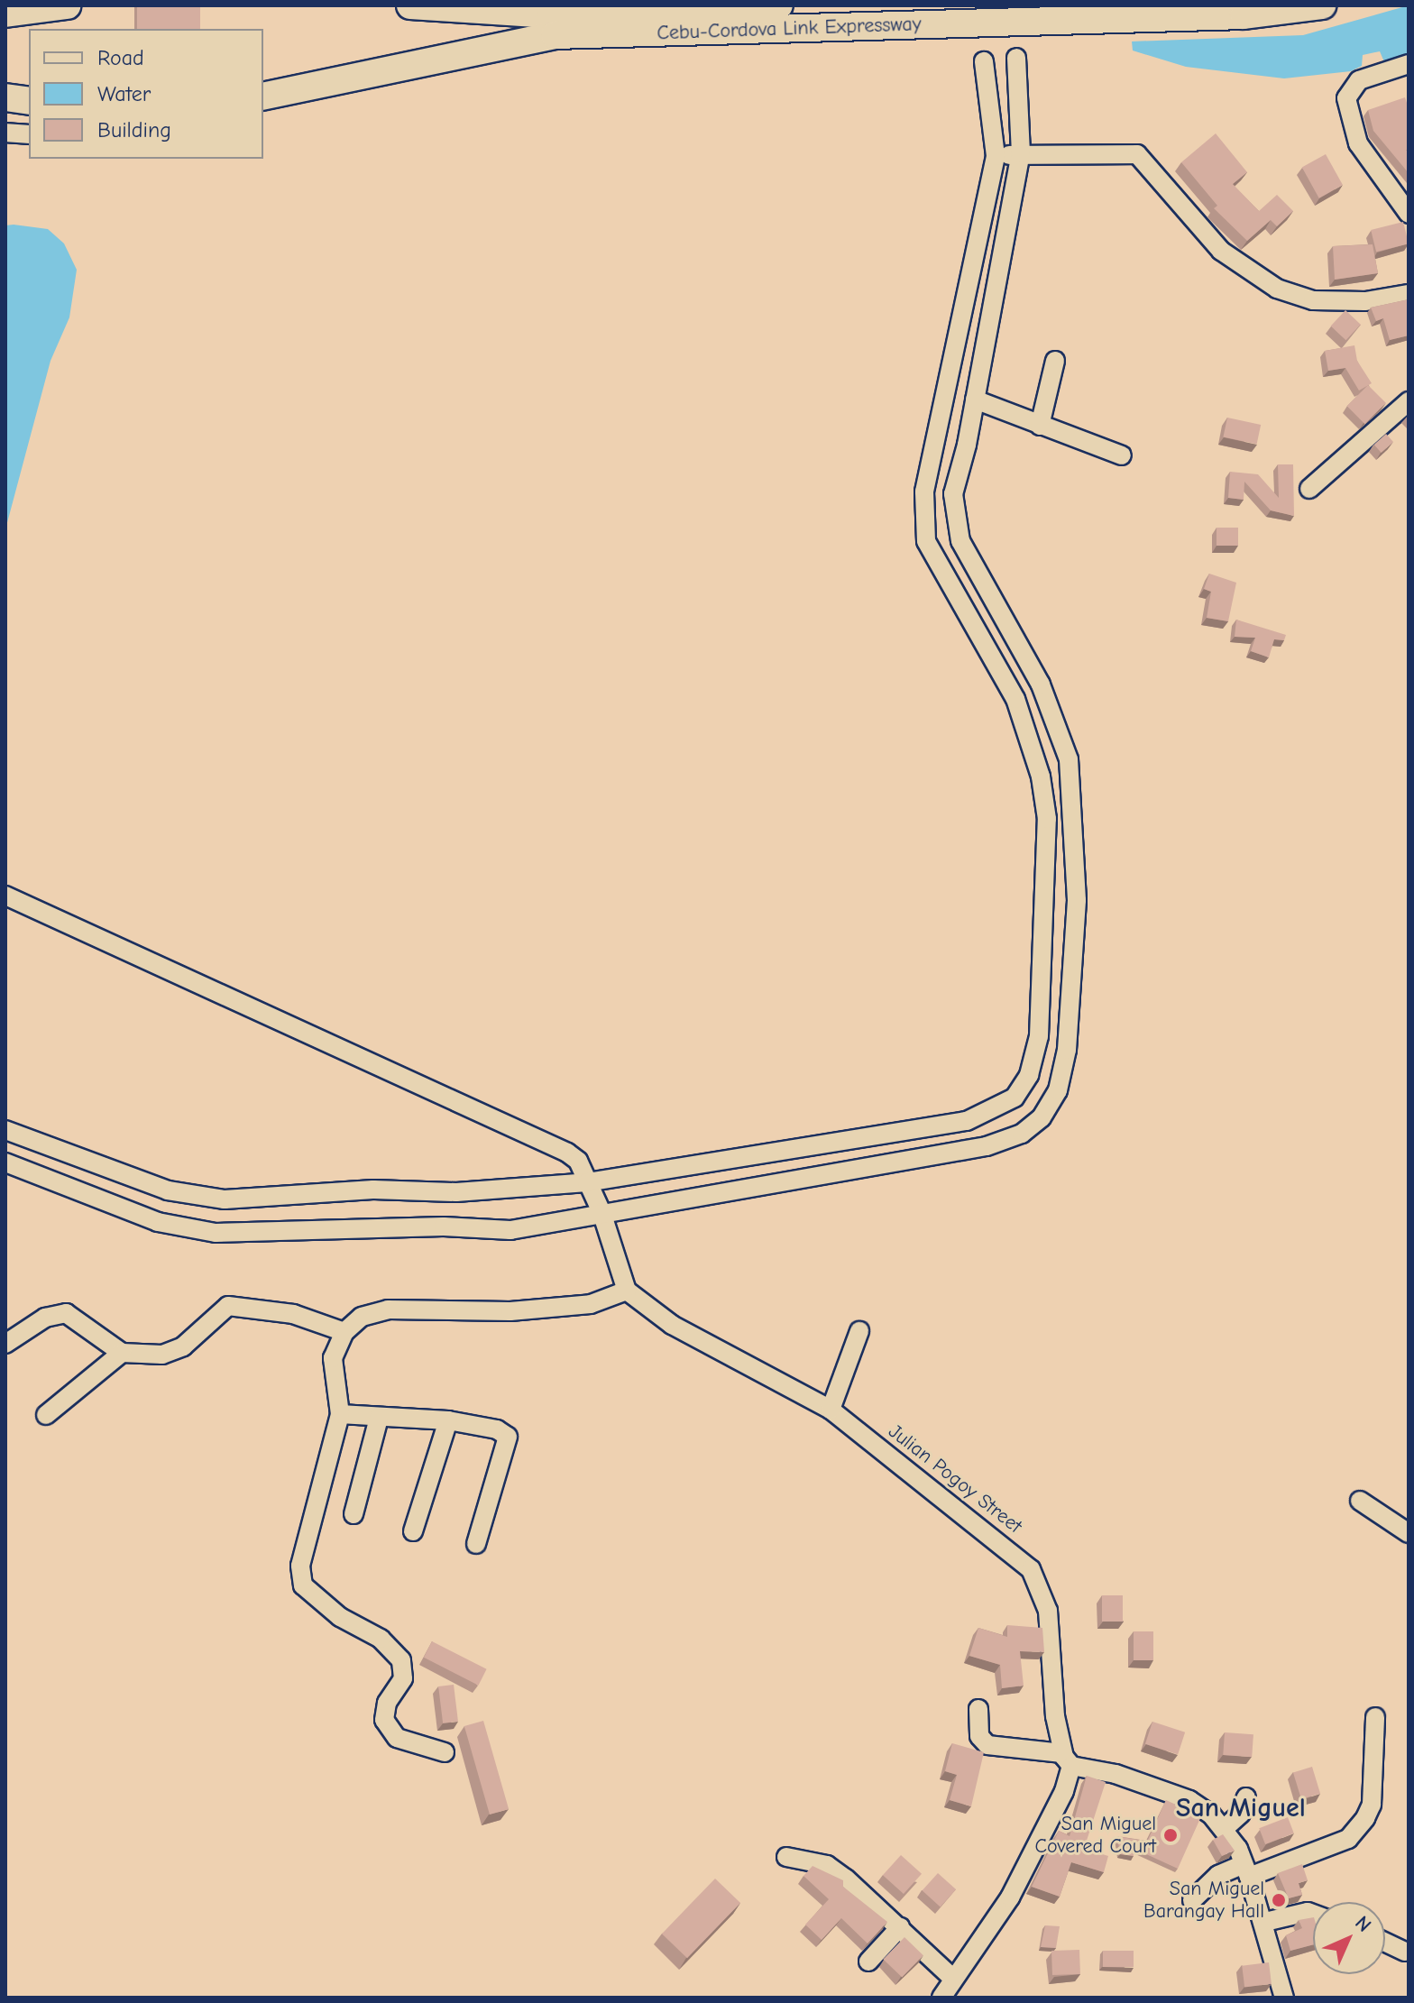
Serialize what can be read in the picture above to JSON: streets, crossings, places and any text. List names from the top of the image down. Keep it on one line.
{"streets":{"highway":["Cebu-Cordova Link Expressway"],"street":["Julian Pogoy Street"]},"districts":["San Miguel"],"places":["San Miguel Covered Court","San Miguel Barangay Hall"],"legend":["Road","Water","Building"],"north":"top right"}
